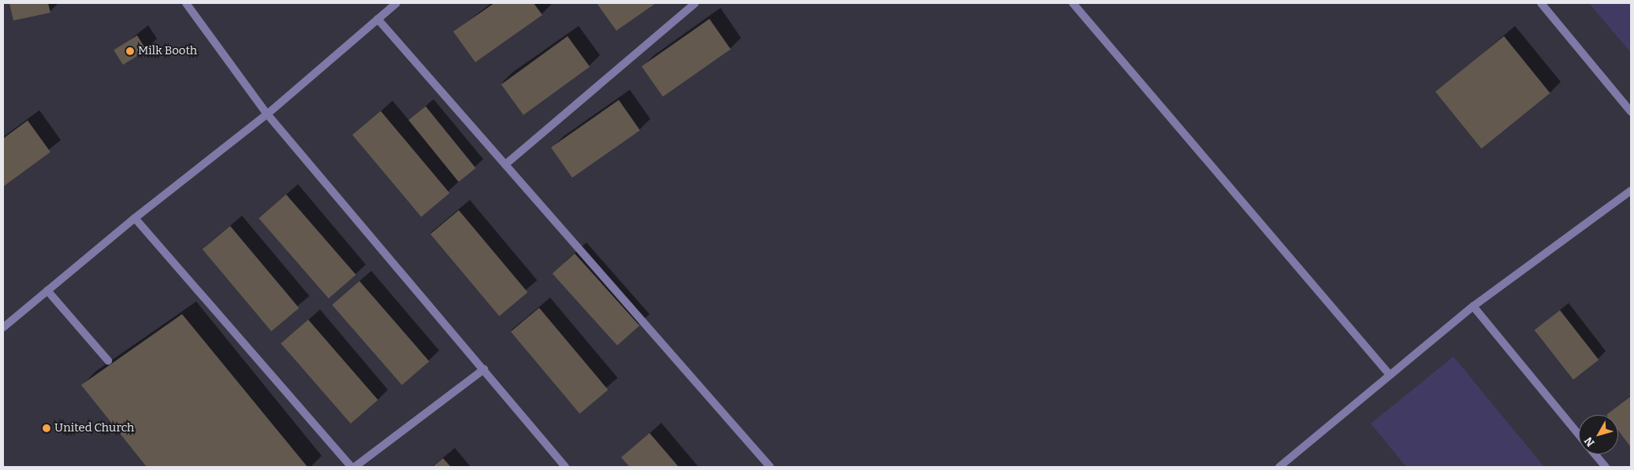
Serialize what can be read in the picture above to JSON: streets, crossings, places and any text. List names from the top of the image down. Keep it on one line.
{"places":["Milk Booth","United Church"],"north":"bottom left"}
